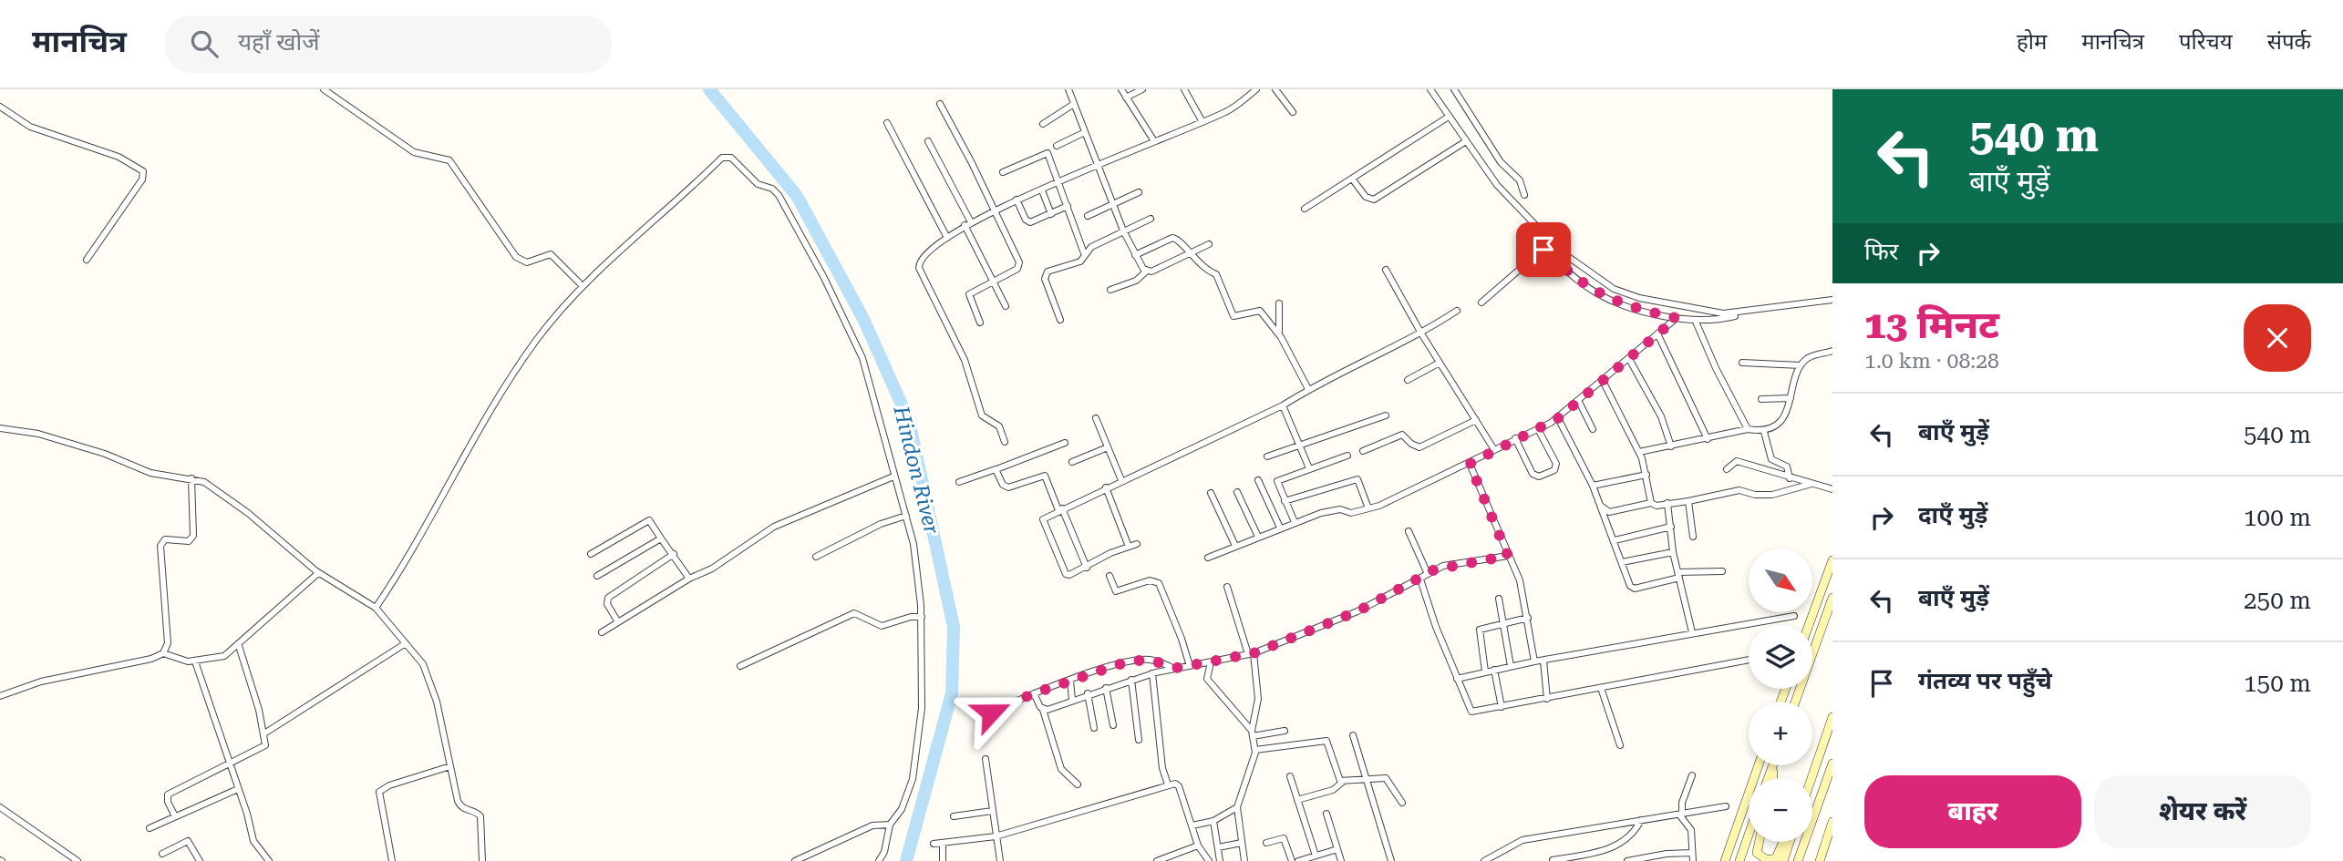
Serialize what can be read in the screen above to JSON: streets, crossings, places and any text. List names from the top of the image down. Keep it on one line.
{"water":["Hindon River"],"north":"bottom right","page":{"header":"मानचित्र","search":"यहाँ खोजें","nav":["होम","मानचित्र","परिचय","संपर्क"],"turn":["540 m","बाएँ मुड़ें"],"then":"फिर","heading":["13 मिनट","1.0 km · 08:28"],"list":[{"name":"बाएँ मुड़ें","value":"540 m"},{"name":"दाएँ मुड़ें","value":"100 m"},{"name":"बाएँ मुड़ें","value":"250 m"},{"name":"गंतव्य पर पहुँचे","value":"150 m"}],"map_buttons":["+","−"],"buttons":["बाहर","शेयर करें"]}}
